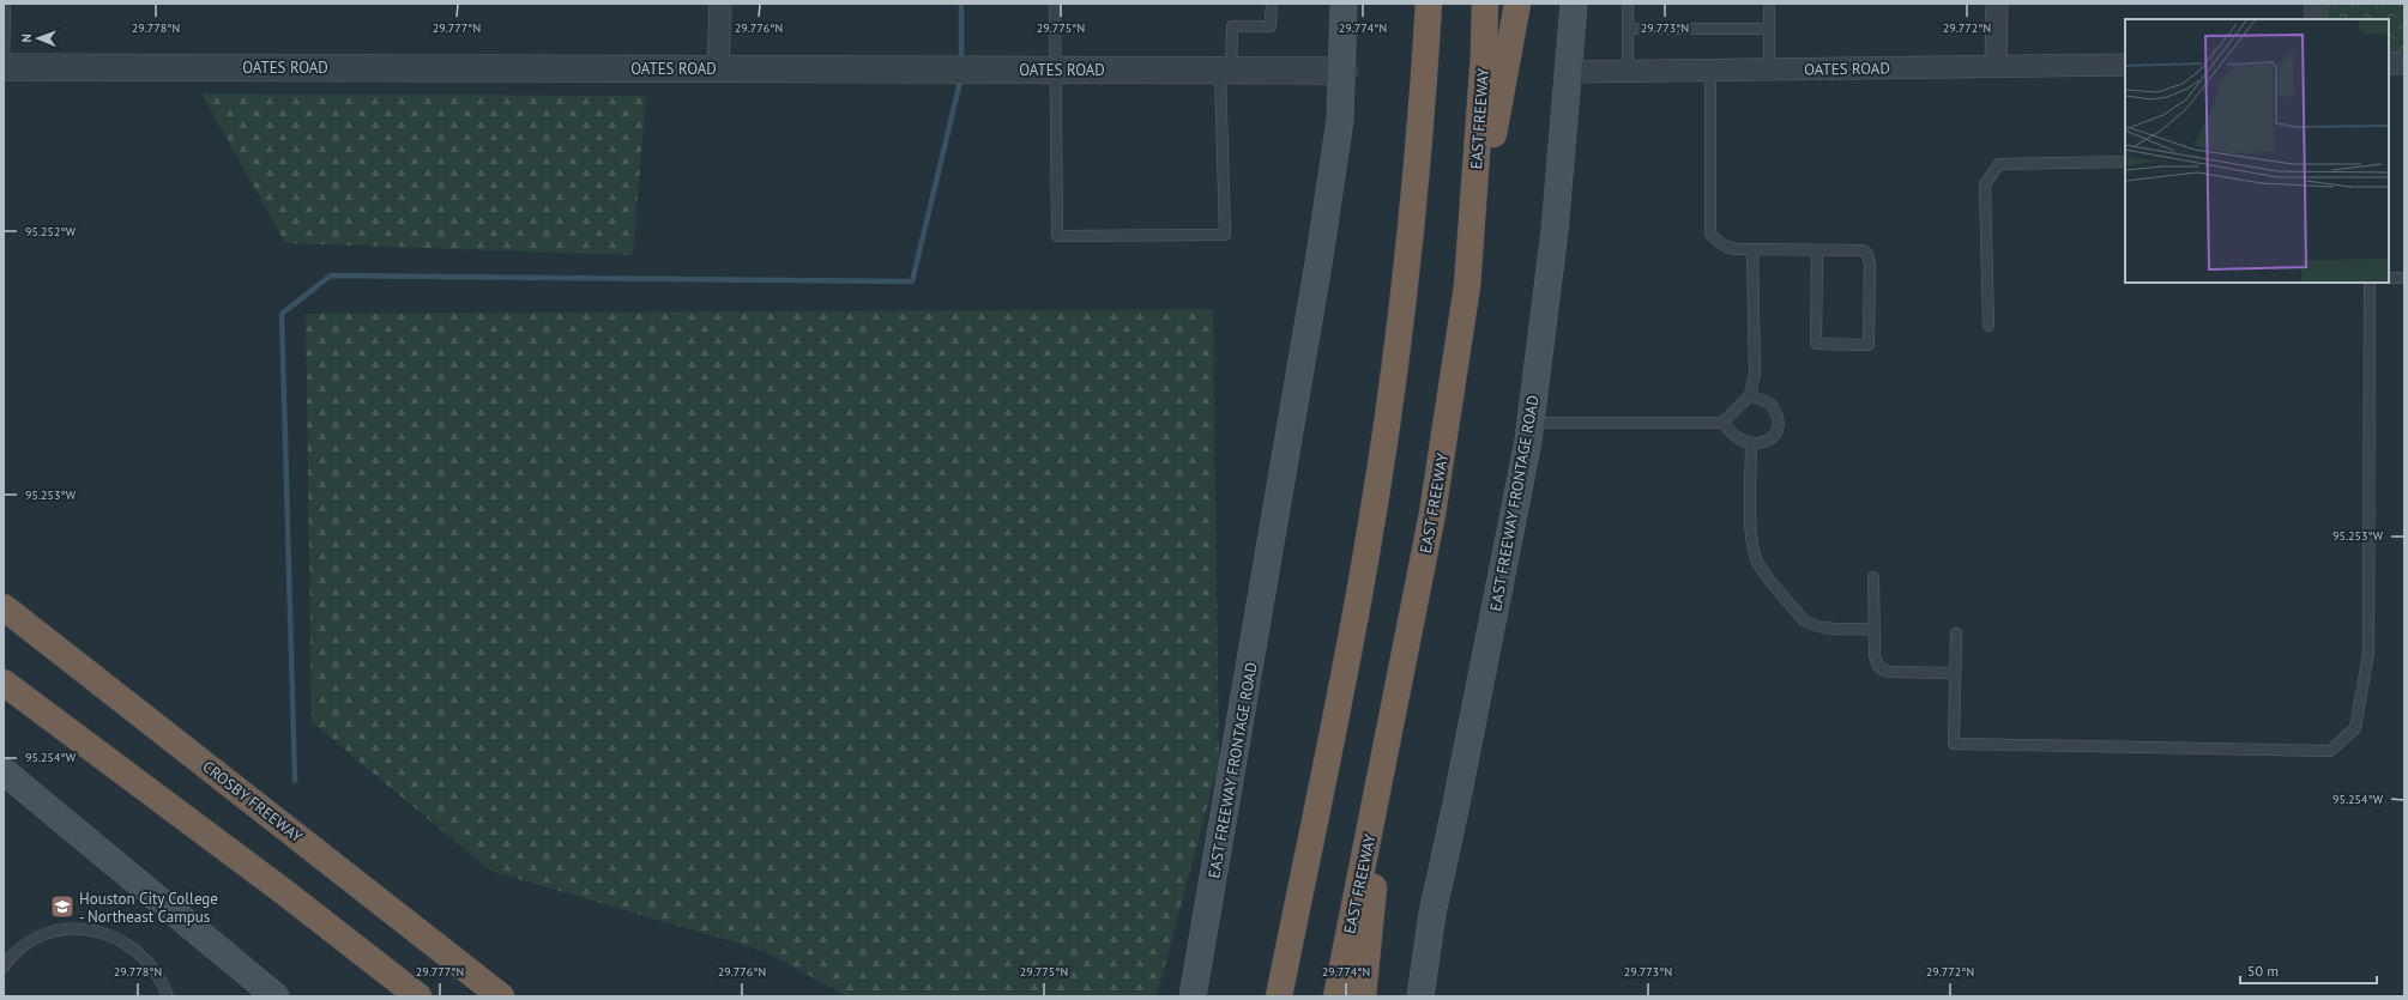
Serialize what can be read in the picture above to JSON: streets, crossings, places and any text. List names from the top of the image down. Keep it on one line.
{"streets":{"highway":["EAST FREEWAY","CROSBY FREEWAY"],"main road":["EAST FREEWAY FRONTAGE ROAD"],"street":["OATES ROAD"]},"crossings":[["OATES ROAD","EAST FREEWAY FRONTAGE ROAD"]],"places":{"school or university":["Houston City College - Northeast Campus"]},"scale_bar":"50 m","north":"left","coordinates":["29.778°N","29.777°N","29.776°N","29.775°N","29.774°N","29.773°N","29.772°N","95.252°W","95.253°W","95.254°W"]}
